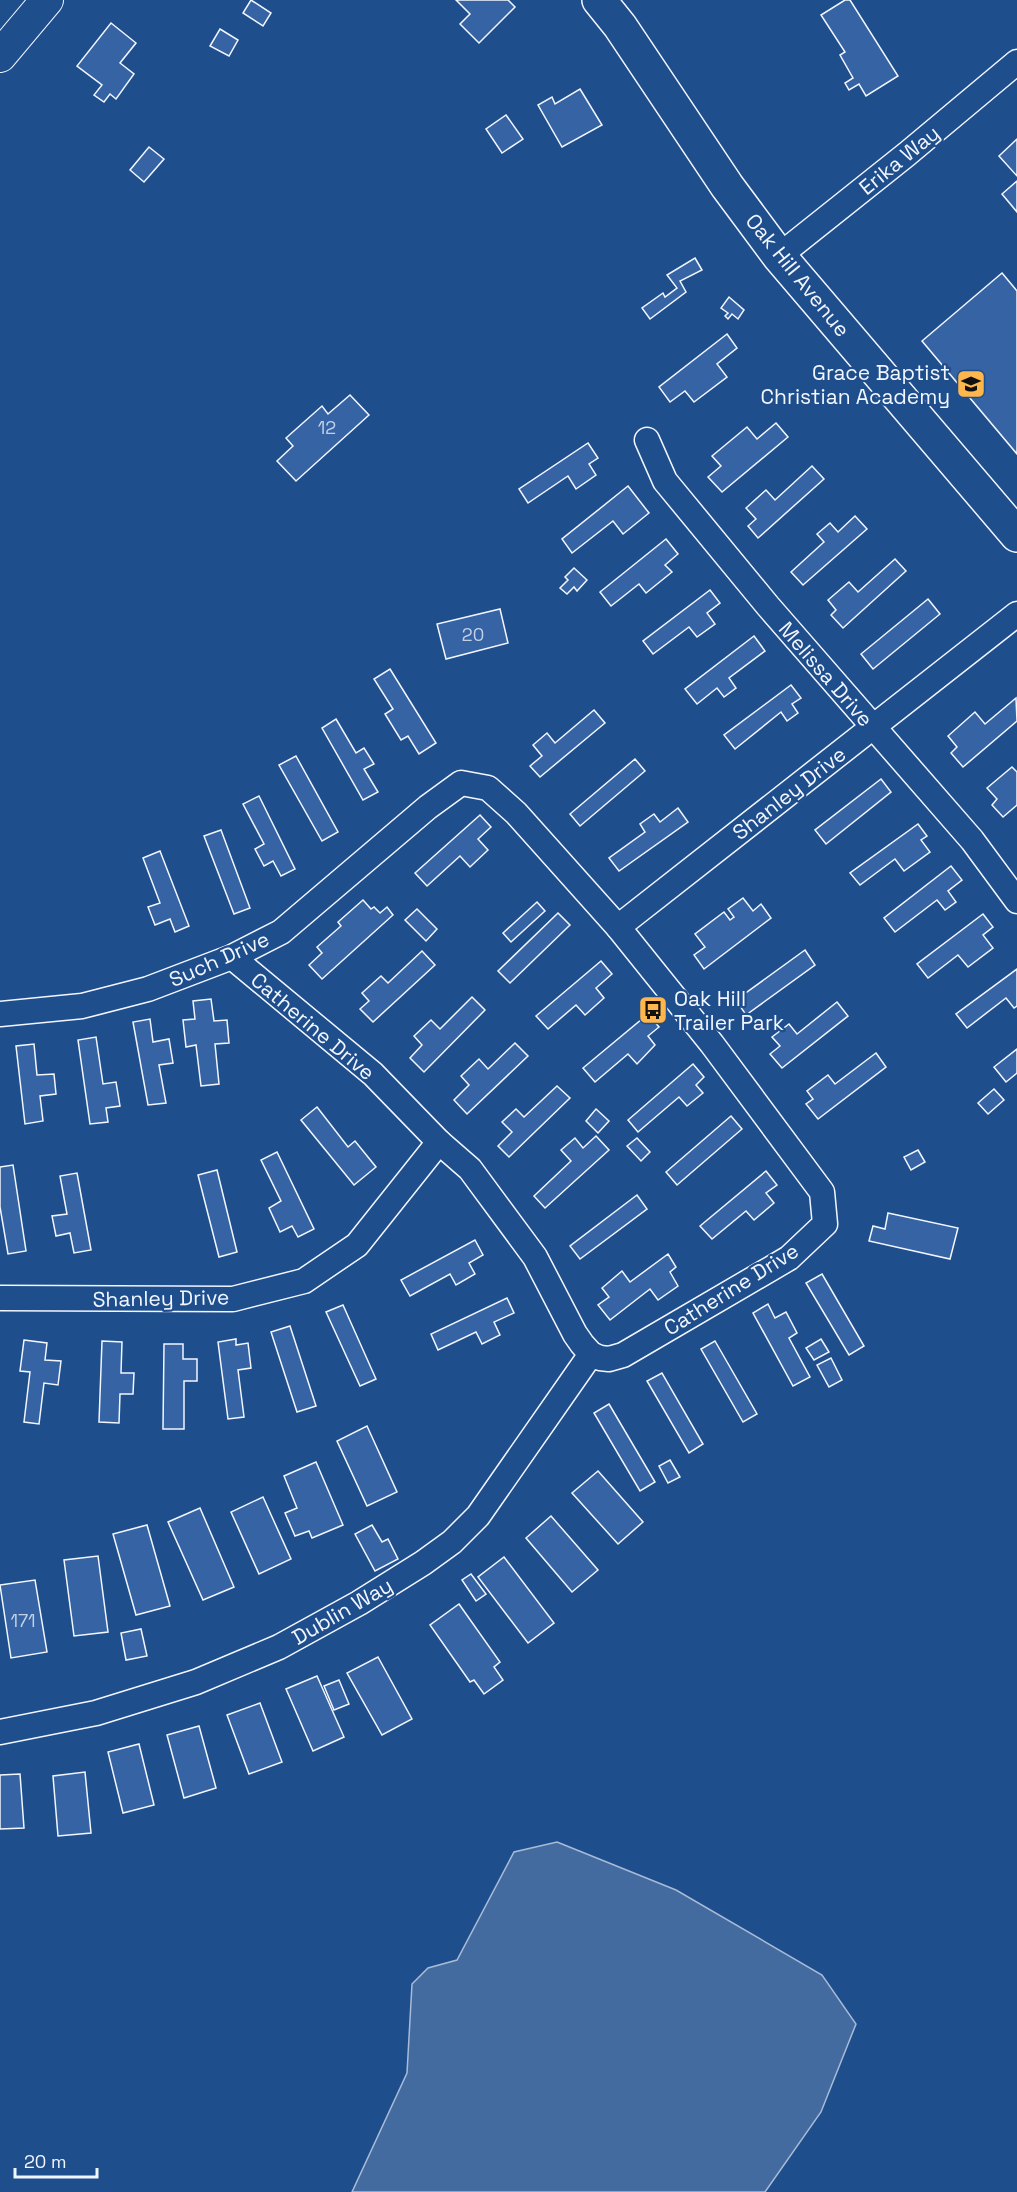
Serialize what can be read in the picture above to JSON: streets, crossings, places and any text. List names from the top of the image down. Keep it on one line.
{"streets":{"main road":["Oak Hill Avenue"],"street":["Erika Way","Melissa Drive","Shanley Drive","Such Drive","Catherine Drive","Dublin Way"]},"crossings":[["Erika Way","Oak Hill Avenue"],["Melissa Drive","Shanley Drive"],["Shanley Drive","Catherine Drive"],["Such Drive","Catherine Drive"],["Catherine Drive","Dublin Way"]],"places":{"school or university":["Grace Baptist Christian Academy"],"bus stop":["Oak Hill Trailer Park"]},"house_numbers":["12","20","171"],"scale_bar":"20 m"}
